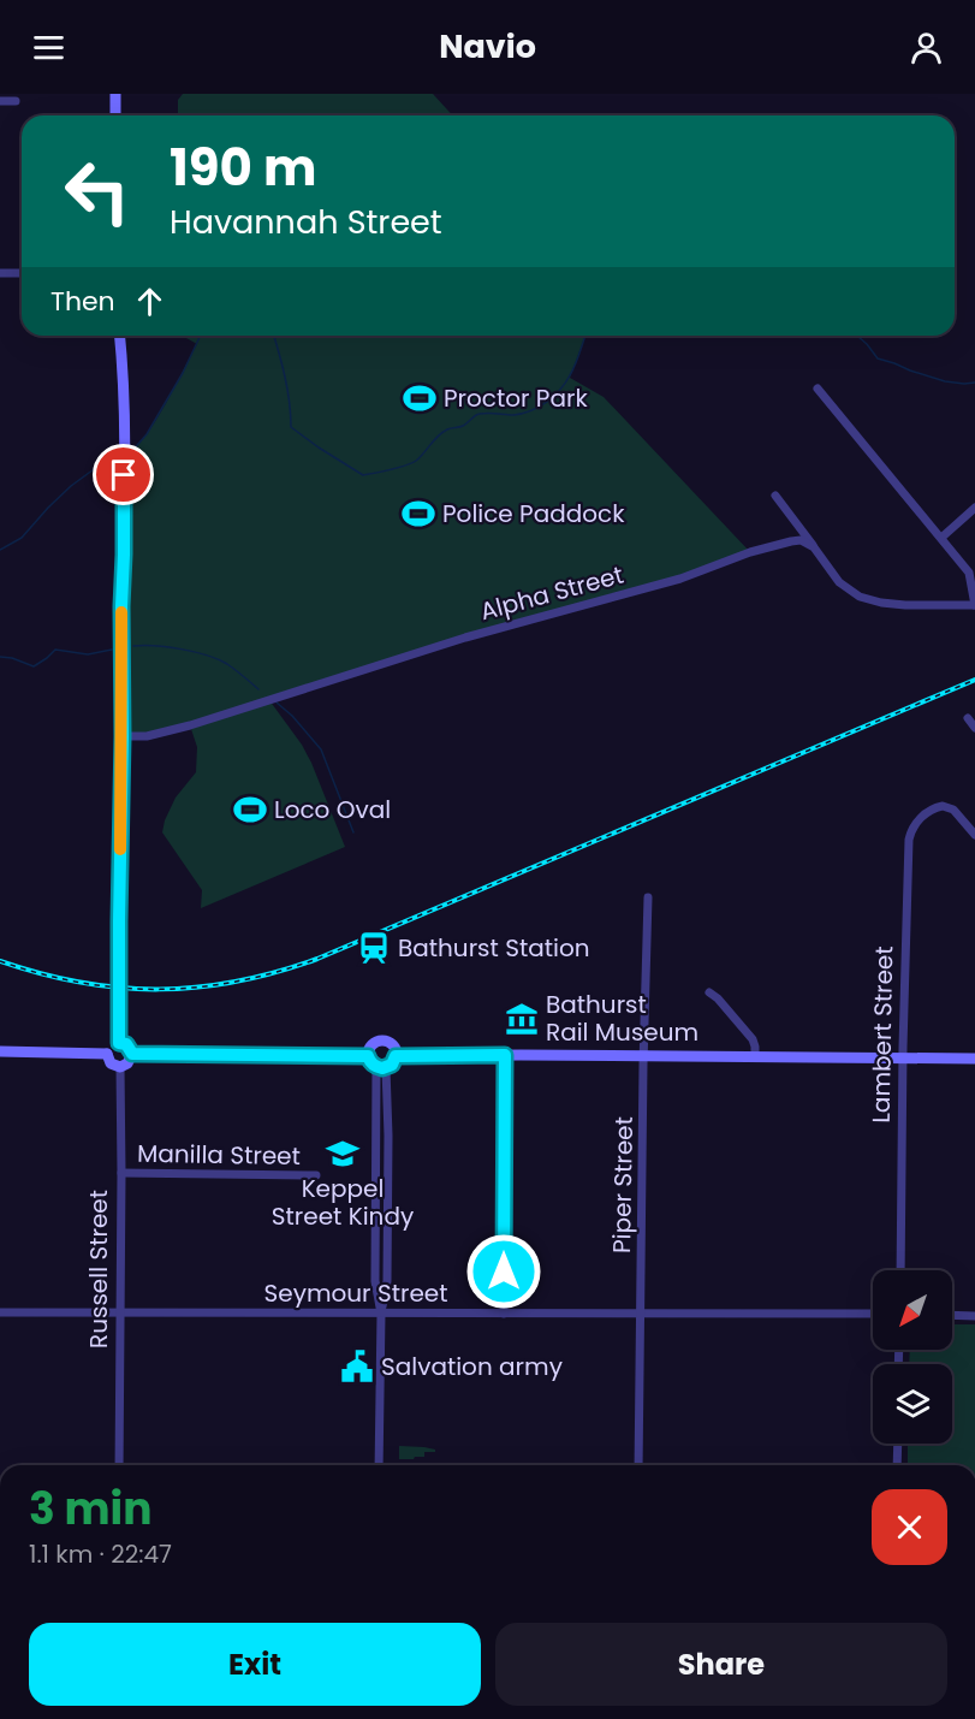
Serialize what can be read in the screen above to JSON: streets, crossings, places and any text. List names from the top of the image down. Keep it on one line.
{"streets":{"street":["Alpha Street","Lambert Street","Manilla Street","Piper Street","Russell Street","Seymour Street"]},"crossings":[["Manilla Street","Russell Street"],["Piper Street","Seymour Street"],["Russell Street","Seymour Street"]],"places":{"sports":["Proctor Park","Police Paddock","Loco Oval"],"station":["Bathurst Station"],"museum":["Bathurst Rail Museum"],"school or university":["Keppel Street Kindy"],"public building":["Salvation army"]},"north":"bottom left","page":{"header":"Navio","turn":["190 m","Havannah Street"],"then":"Then","heading":["3 min","1.1 km · 22:47"],"buttons":["Exit","Share"]}}
